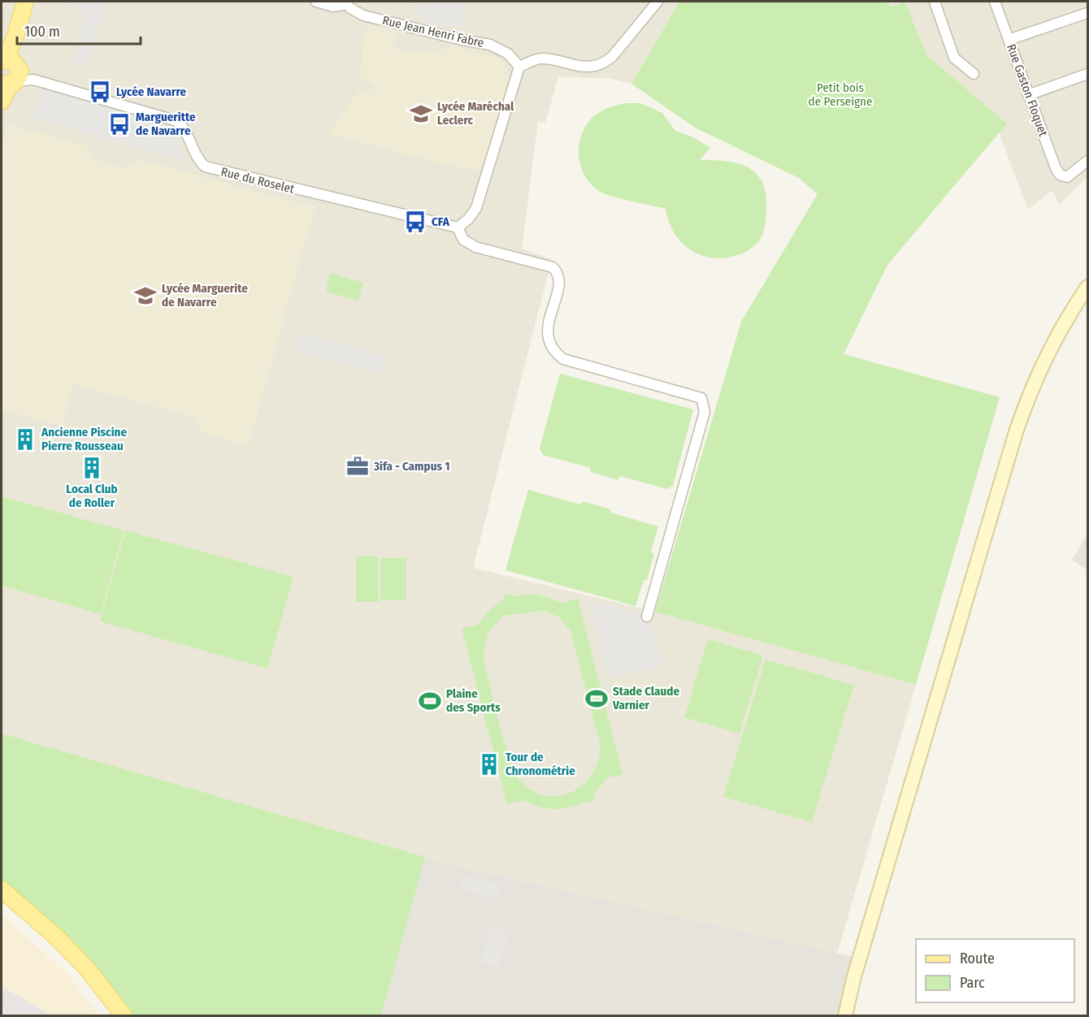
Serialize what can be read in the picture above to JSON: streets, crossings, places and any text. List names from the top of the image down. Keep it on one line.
{"streets":{"street":["Rue Jean Henri Fabre","Rue Gaston Floquet","Rue du Roselet"]},"parks":["Petit bois de Perseigne"],"places":{"bus stop":["Lycée Navarre","Margueritte de Navarre","CFA"],"school or university":["Lycée Maréchal Leclerc","Lycée Marguerite de Navarre"],"building":["Ancienne Piscine Pierre Rousseau","Local Club de Roller","Tour de Chronométrie"],"office":["3ifa - Campus 1"],"sports":["Stade Claude Varnier","Plaine des Sports"]},"legend":["Route","Parc"],"scale_bar":"100 m"}
